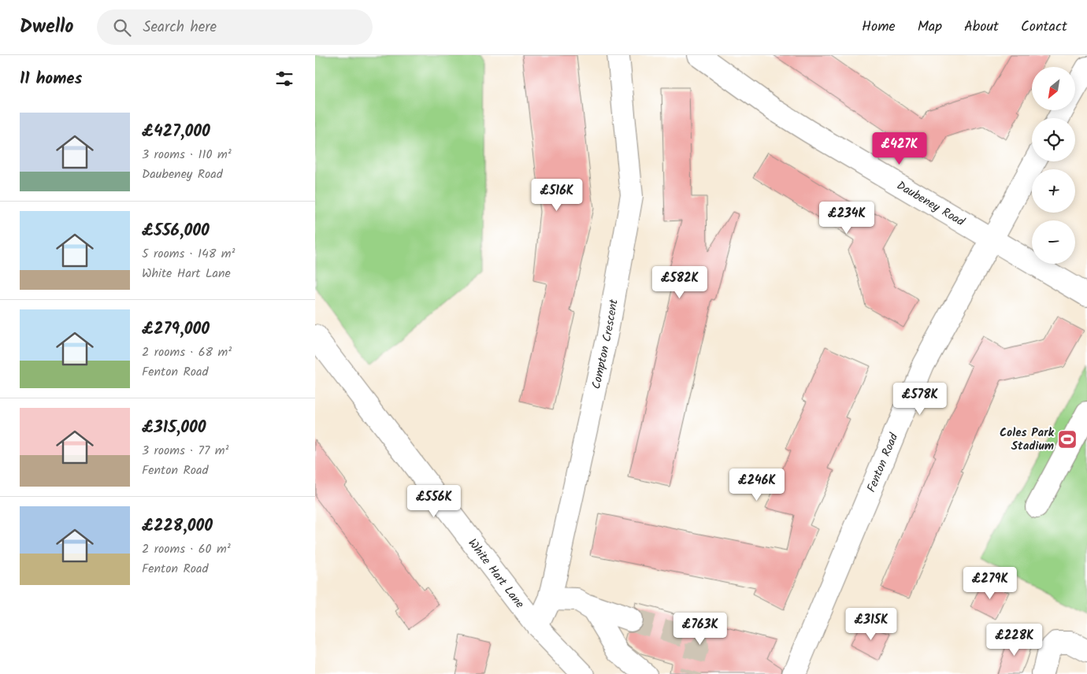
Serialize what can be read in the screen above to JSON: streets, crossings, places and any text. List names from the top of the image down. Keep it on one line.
{"streets":{"street":["Daubeney Road","Compton Crescent","Fenton Road","White Hart Lane"]},"crossings":[["Daubeney Road","Fenton Road"],["Compton Crescent","White Hart Lane"]],"places":{"sports":["Coles Park Stadium"]},"north":"bottom left","page":{"header":"Dwello","search":"Search here","nav":["Home","Map","About","Contact"],"heading":"11 homes","map_buttons":["+","−"],"list":[{"name":"£427,000","note":"3 rooms · 110 m² · Daubeney Road"},{"name":"£556,000","note":"5 rooms · 148 m² · White Hart Lane"},{"name":"£279,000","note":"2 rooms · 68 m² · Fenton Road"},{"name":"£315,000","note":"3 rooms · 77 m² · Fenton Road"},{"name":"£228,000","note":"2 rooms · 60 m² · Fenton Road"}],"price":["£427K","£516K","£234K","£582K","£578K","£246K","£556K","£279K","£315K","£763K","£228K"]}}
